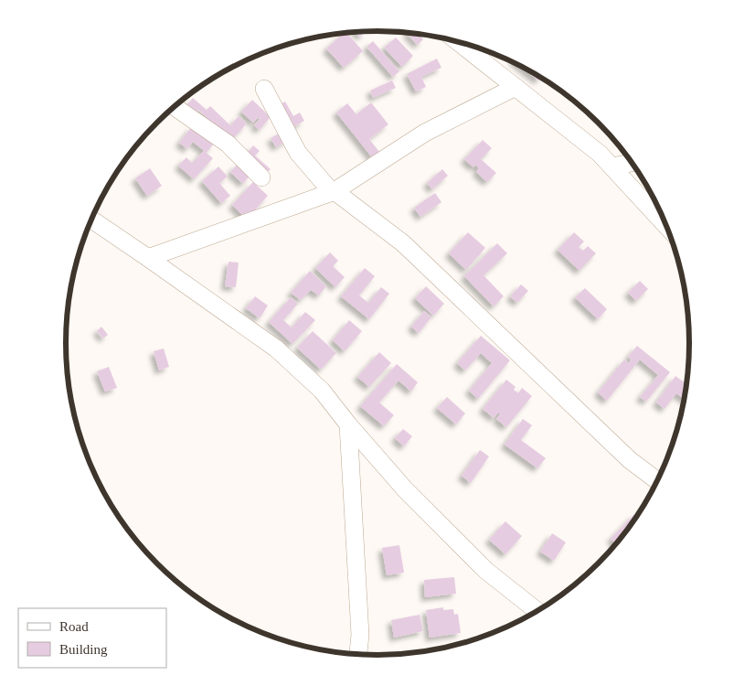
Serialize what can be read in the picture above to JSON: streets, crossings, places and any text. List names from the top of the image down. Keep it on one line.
{"legend":["Road","Building"]}
